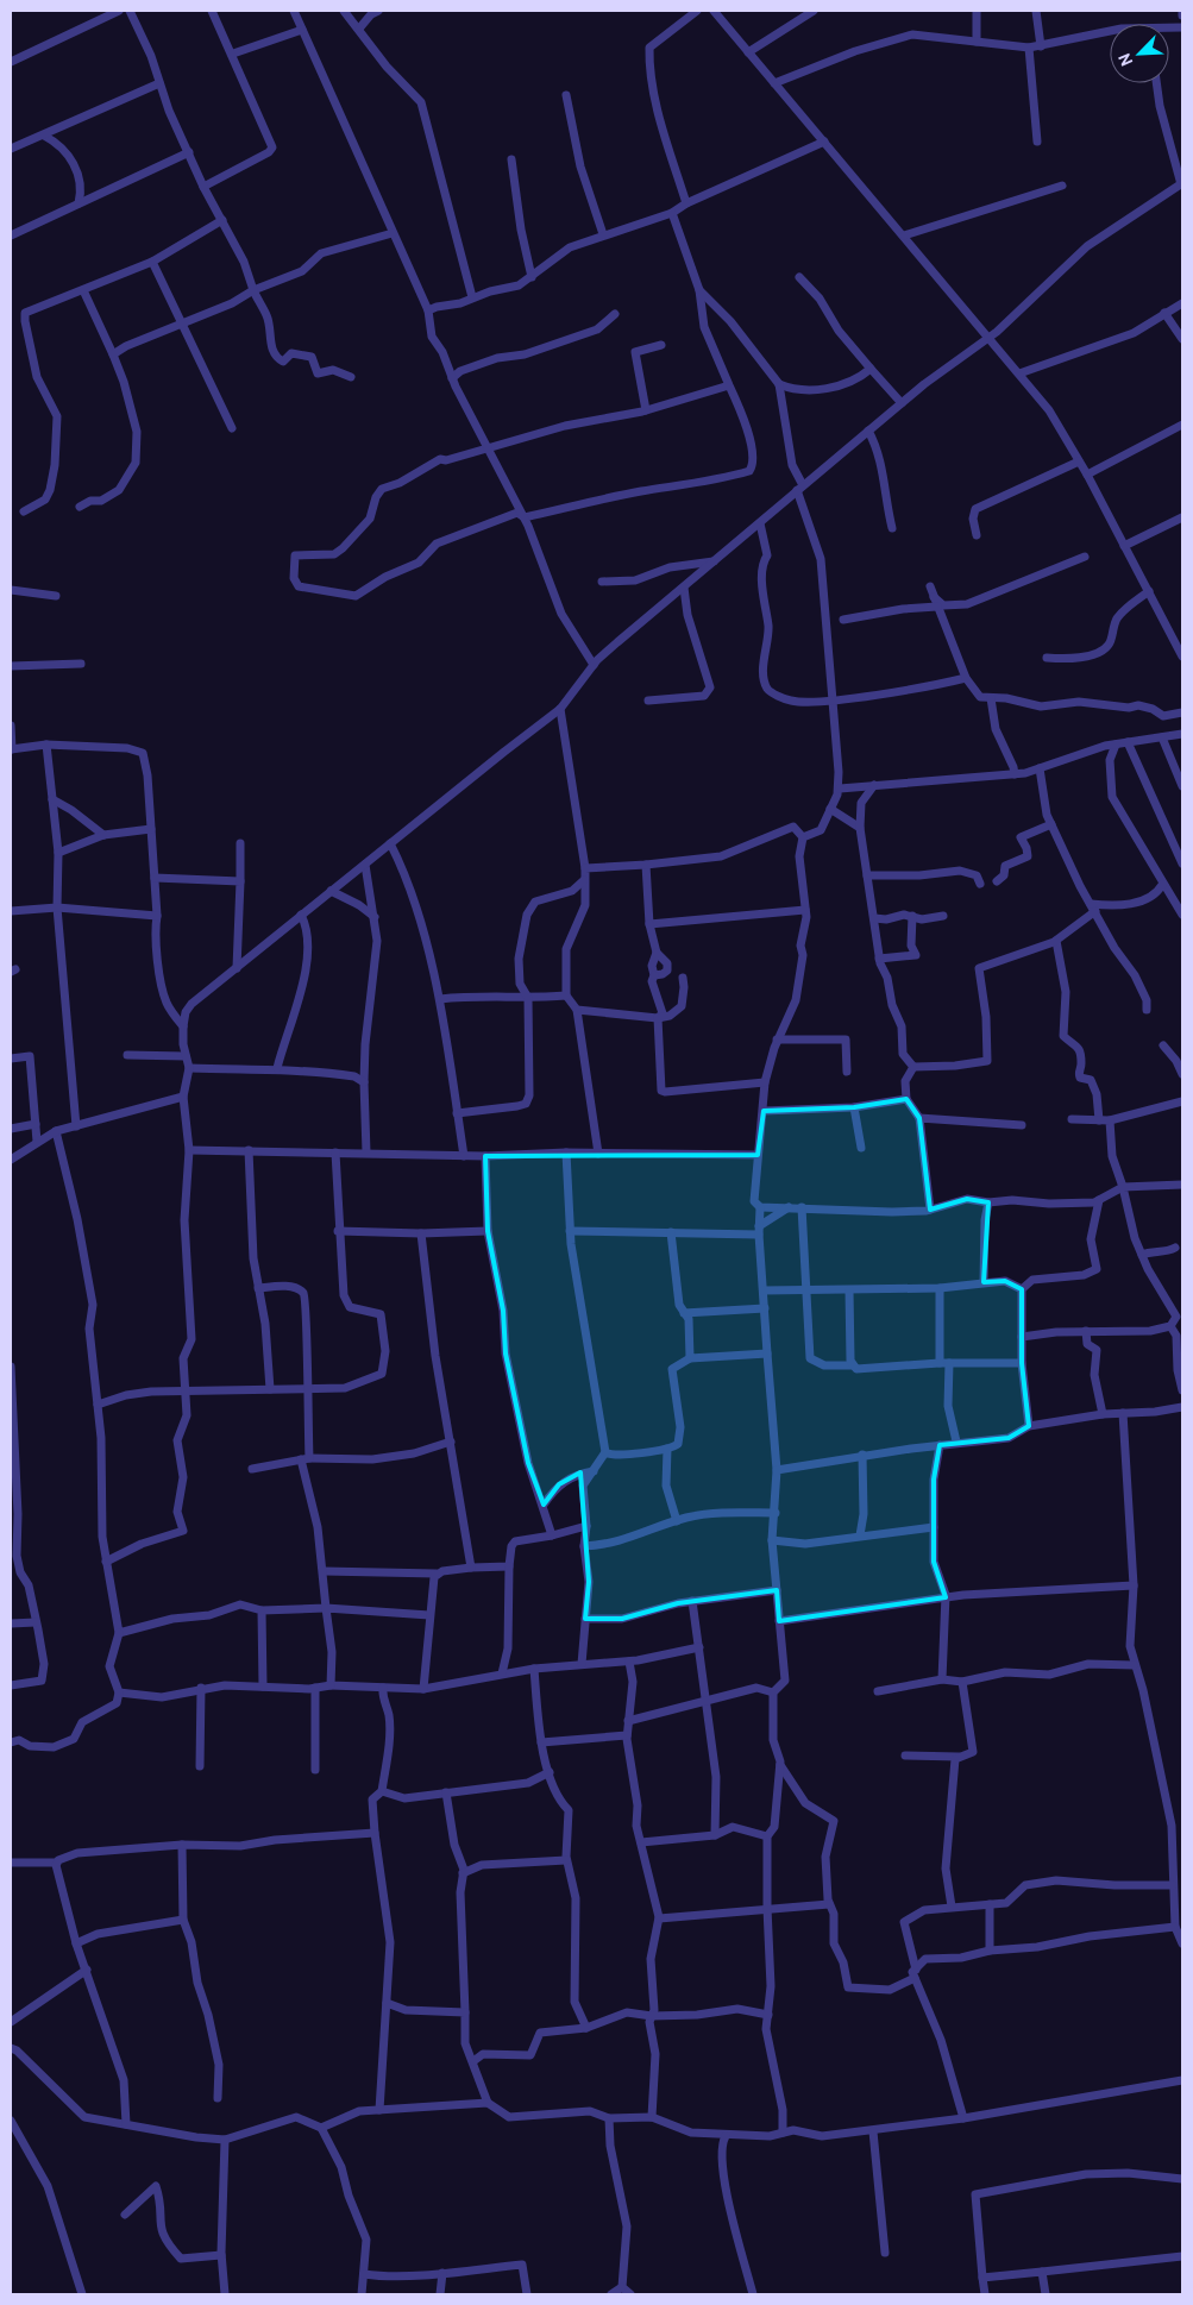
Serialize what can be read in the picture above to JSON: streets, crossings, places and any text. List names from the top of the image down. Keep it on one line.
{"north":"bottom left"}
